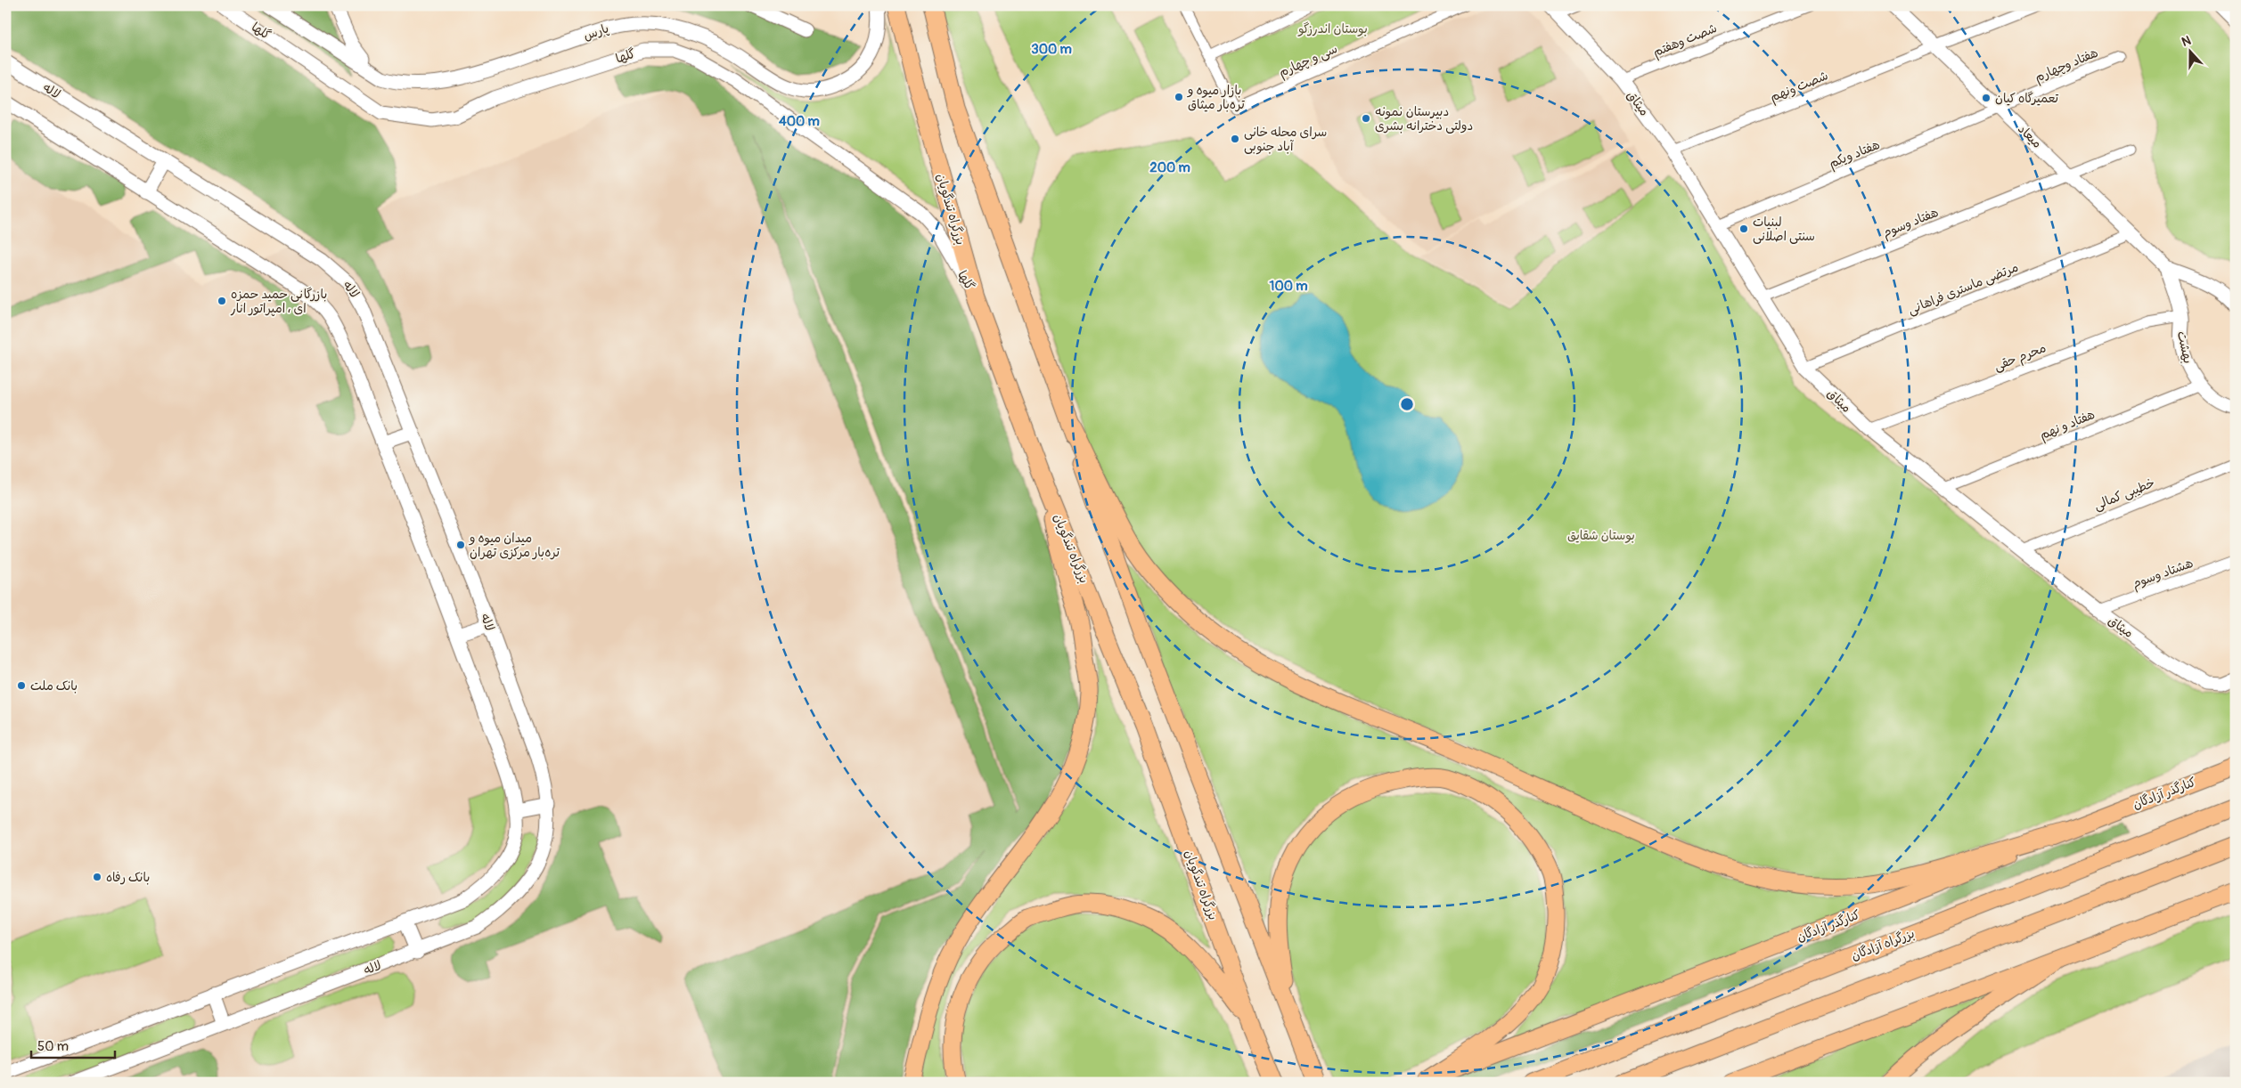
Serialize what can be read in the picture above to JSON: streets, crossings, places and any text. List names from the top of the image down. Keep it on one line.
{"streets":{"main road":["بزرگراه تندگویان","کنارگذر آزادگان","بزرگراه آزادگان"],"street":["گلها","پارس","شصت وهفتم","سی و چهارم","هفتاد وچهارم","شصت ونهم","لاله","میثاق","میعاد","هفتاد ویکم","هفتاد وسوم","مرتضی ماستری فراهانی","بهشت","محرم حقی","هفتاد و نهم","خطیبی کمالی","هشتاد وسوم"]},"crossings":[["گلها","بزرگراه تندگویان"],["شصت وهفتم","میثاق"],["هفتاد وچهارم","میعاد"],["هفتاد وچهارم","هفتاد ویکم"],["شصت ونهم","میثاق"],["شصت ونهم","میعاد"],["میثاق","هفتاد ویکم"],["میثاق","هفتاد وسوم"],["میثاق","مرتضی ماستری فراهانی"],["میثاق","محرم حقی"],["میثاق","هفتاد و نهم"],["میثاق","خطیبی کمالی"],["میثاق","هشتاد وسوم"],["میعاد","هفتاد ویکم"],["میعاد","هفتاد وسوم"],["میعاد","مرتضی ماستری فراهانی"],["میعاد","بهشت"],["بهشت","محرم حقی"],["بهشت","هفتاد و نهم"]],"parks":["بوستان اندرزگو","بوستان شقایق"],"places":["بازار میوه و تره‌بار میثاق","تعمیرگاه کیان","دبیرستان نمونه دولتی دخترانه بشری","سرای محله خانی آباد جنوبی","لبنیات سنتی اصلانی","بازرگانی حمید حمزه ای ، امپراتور انار","میدان میوه و تره‌بار مرکزی تهران","بانک ملت","بانک رفاه"],"scale_bar":"50 m","north":"top","rings":["300 m","400 m","200 m","100 m"]}
